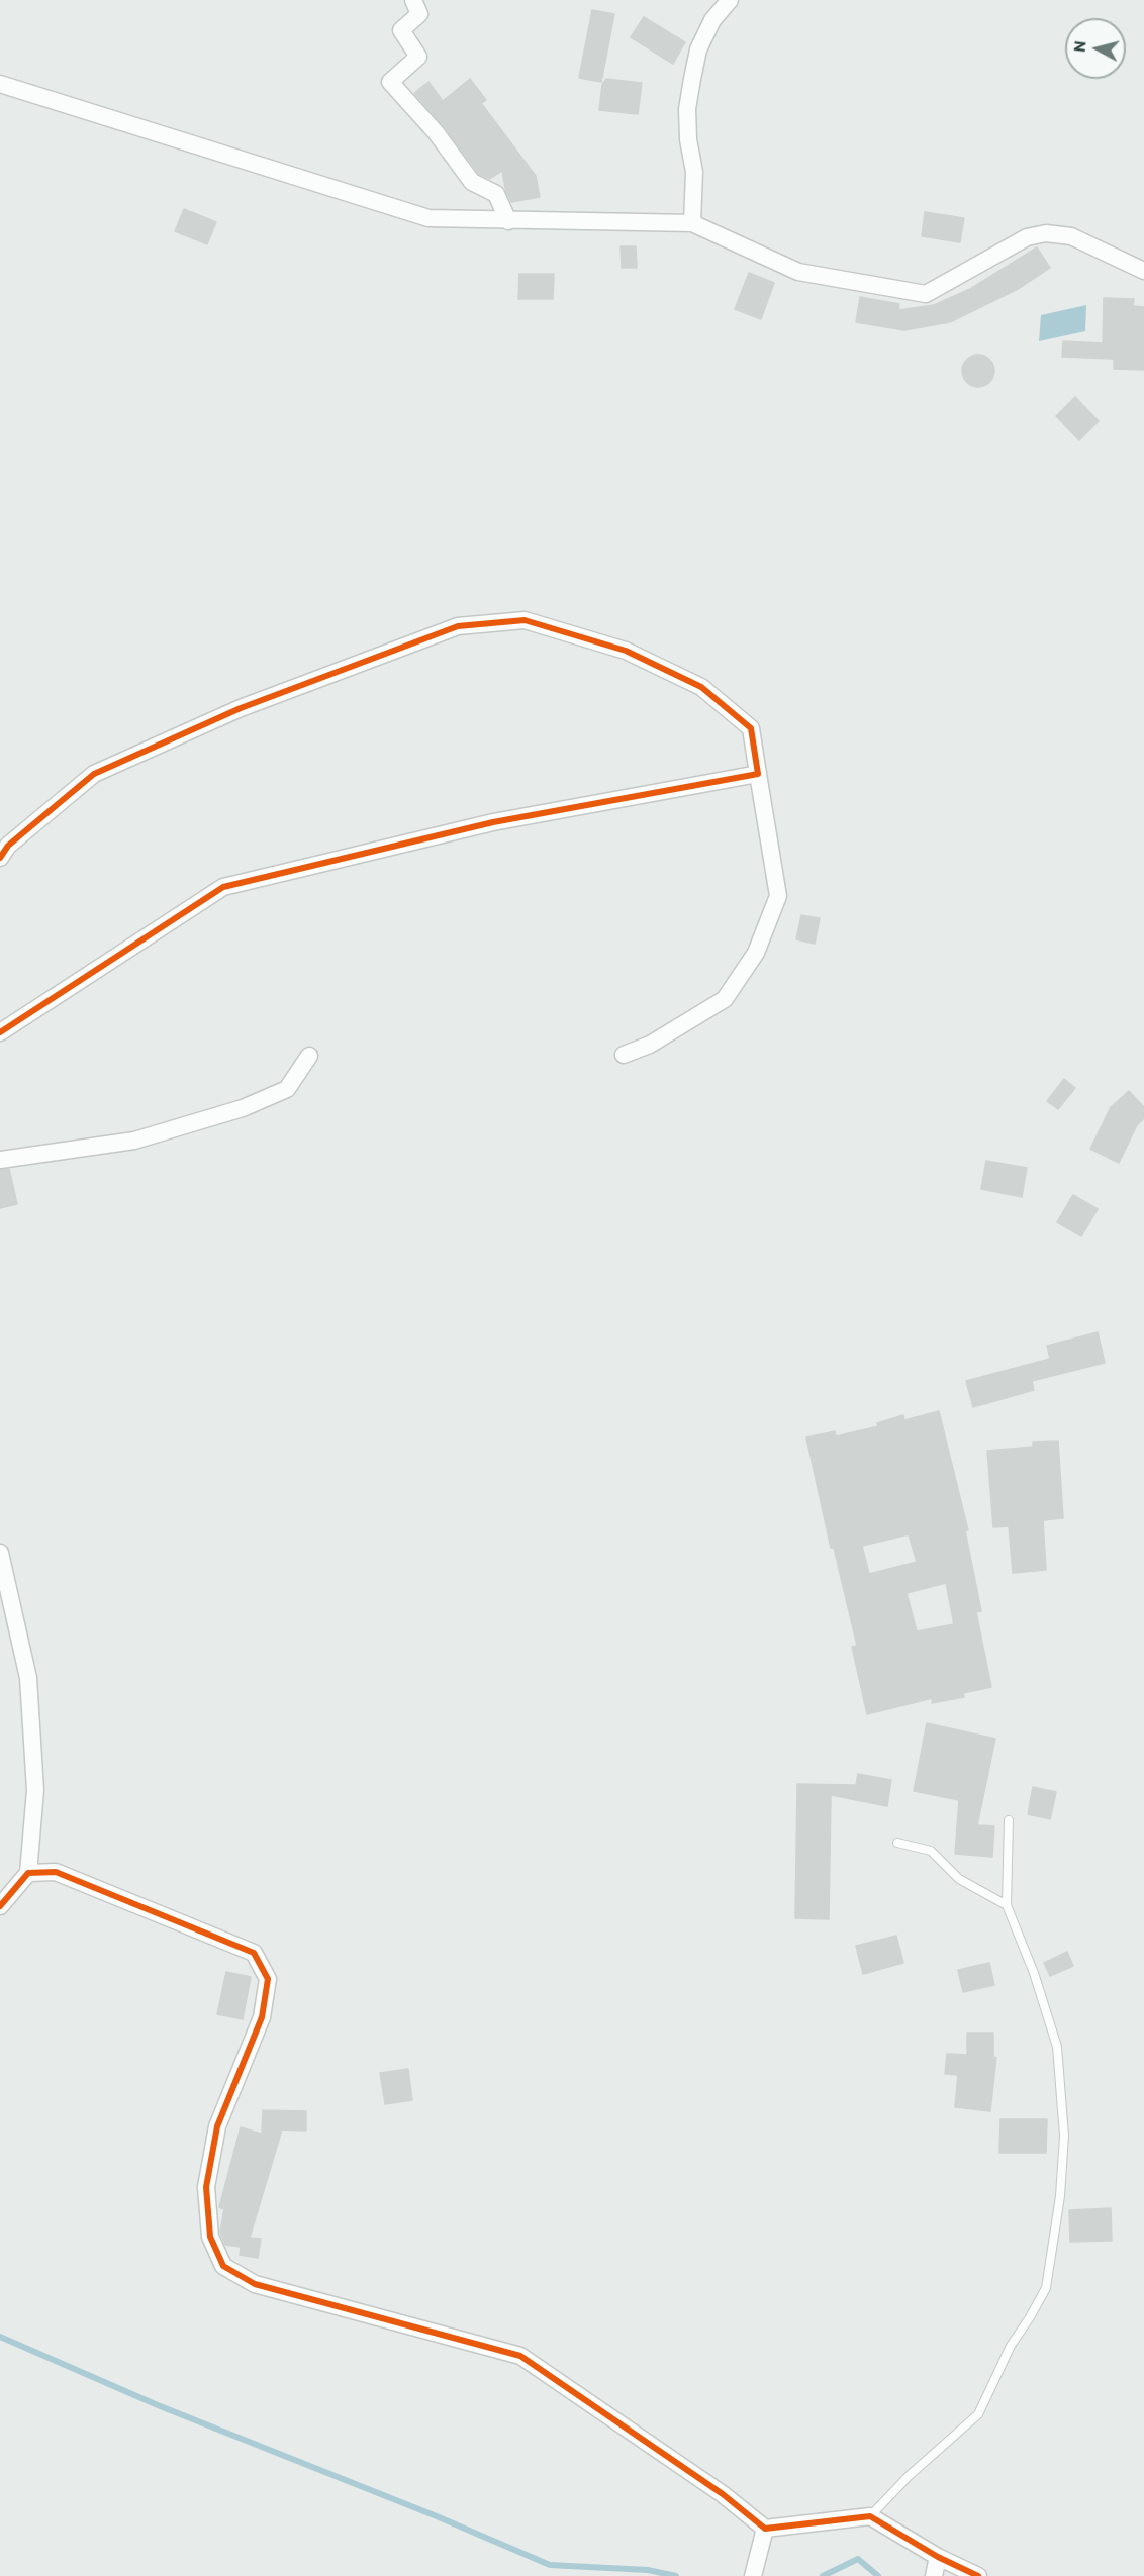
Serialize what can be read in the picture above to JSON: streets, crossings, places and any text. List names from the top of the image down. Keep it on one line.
{"north":"left"}
